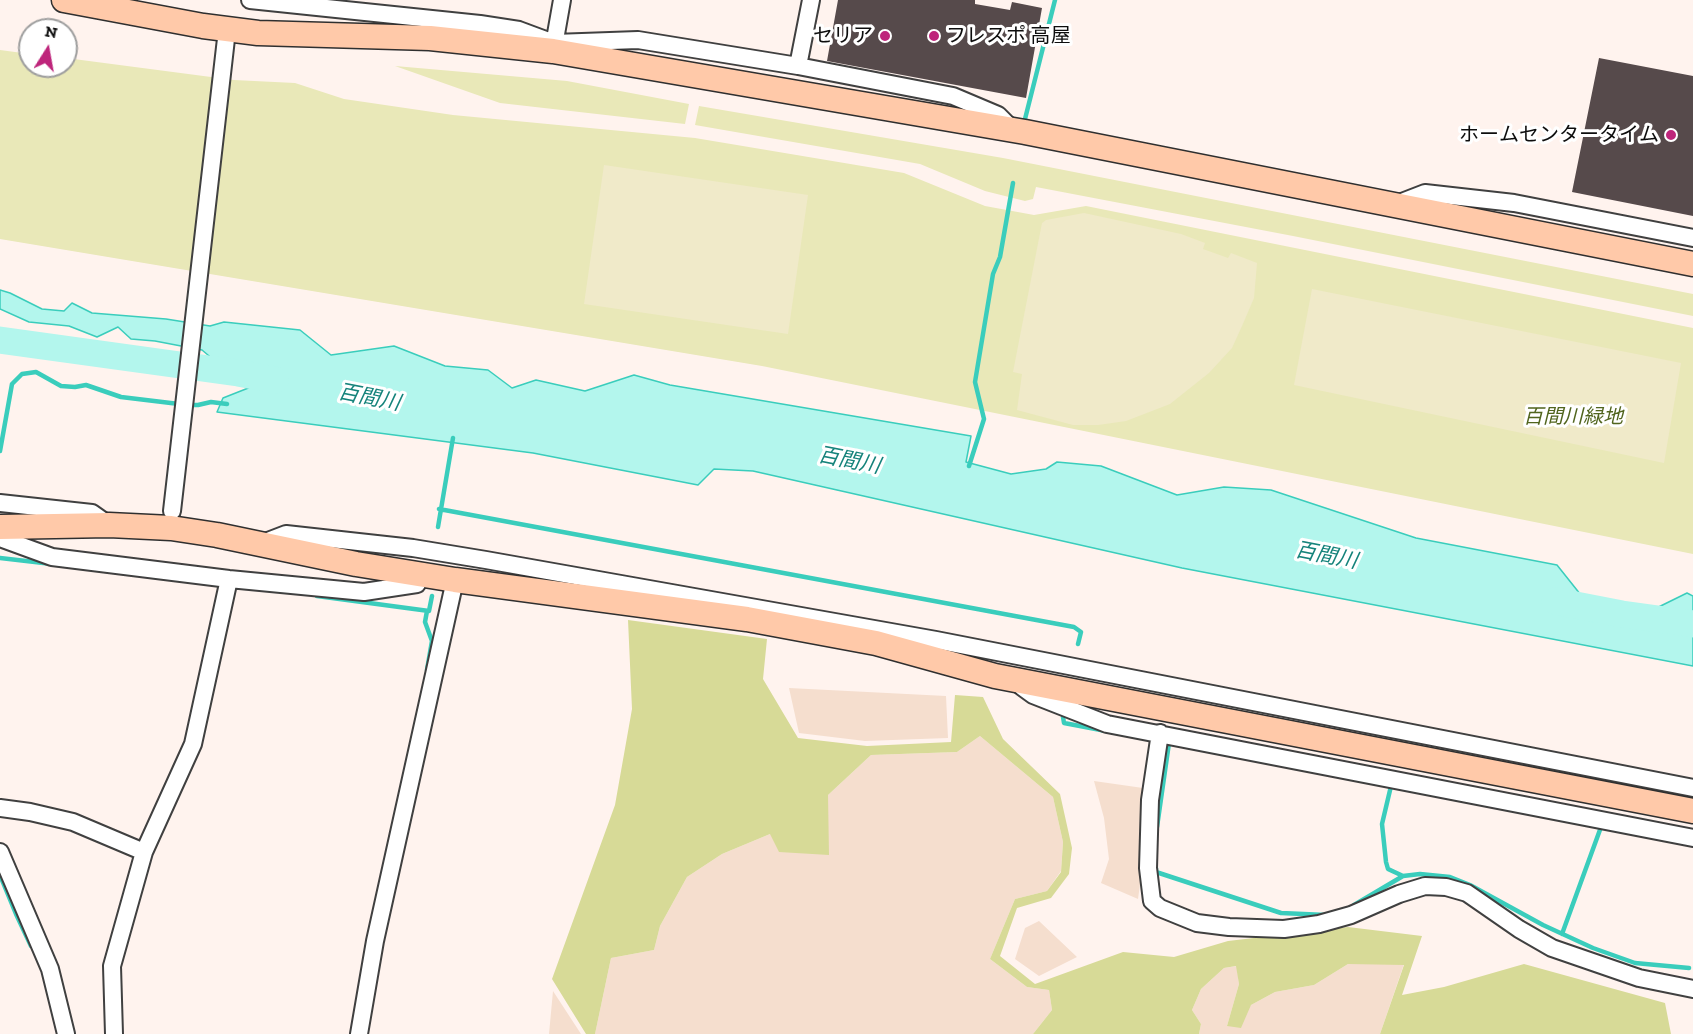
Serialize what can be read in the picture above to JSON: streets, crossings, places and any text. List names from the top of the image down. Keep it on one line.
{"water":["百間川"],"parks":["百間川緑地"],"places":["セリア","フレスポ 高屋","ホームセンタータイム"],"north":"top"}
